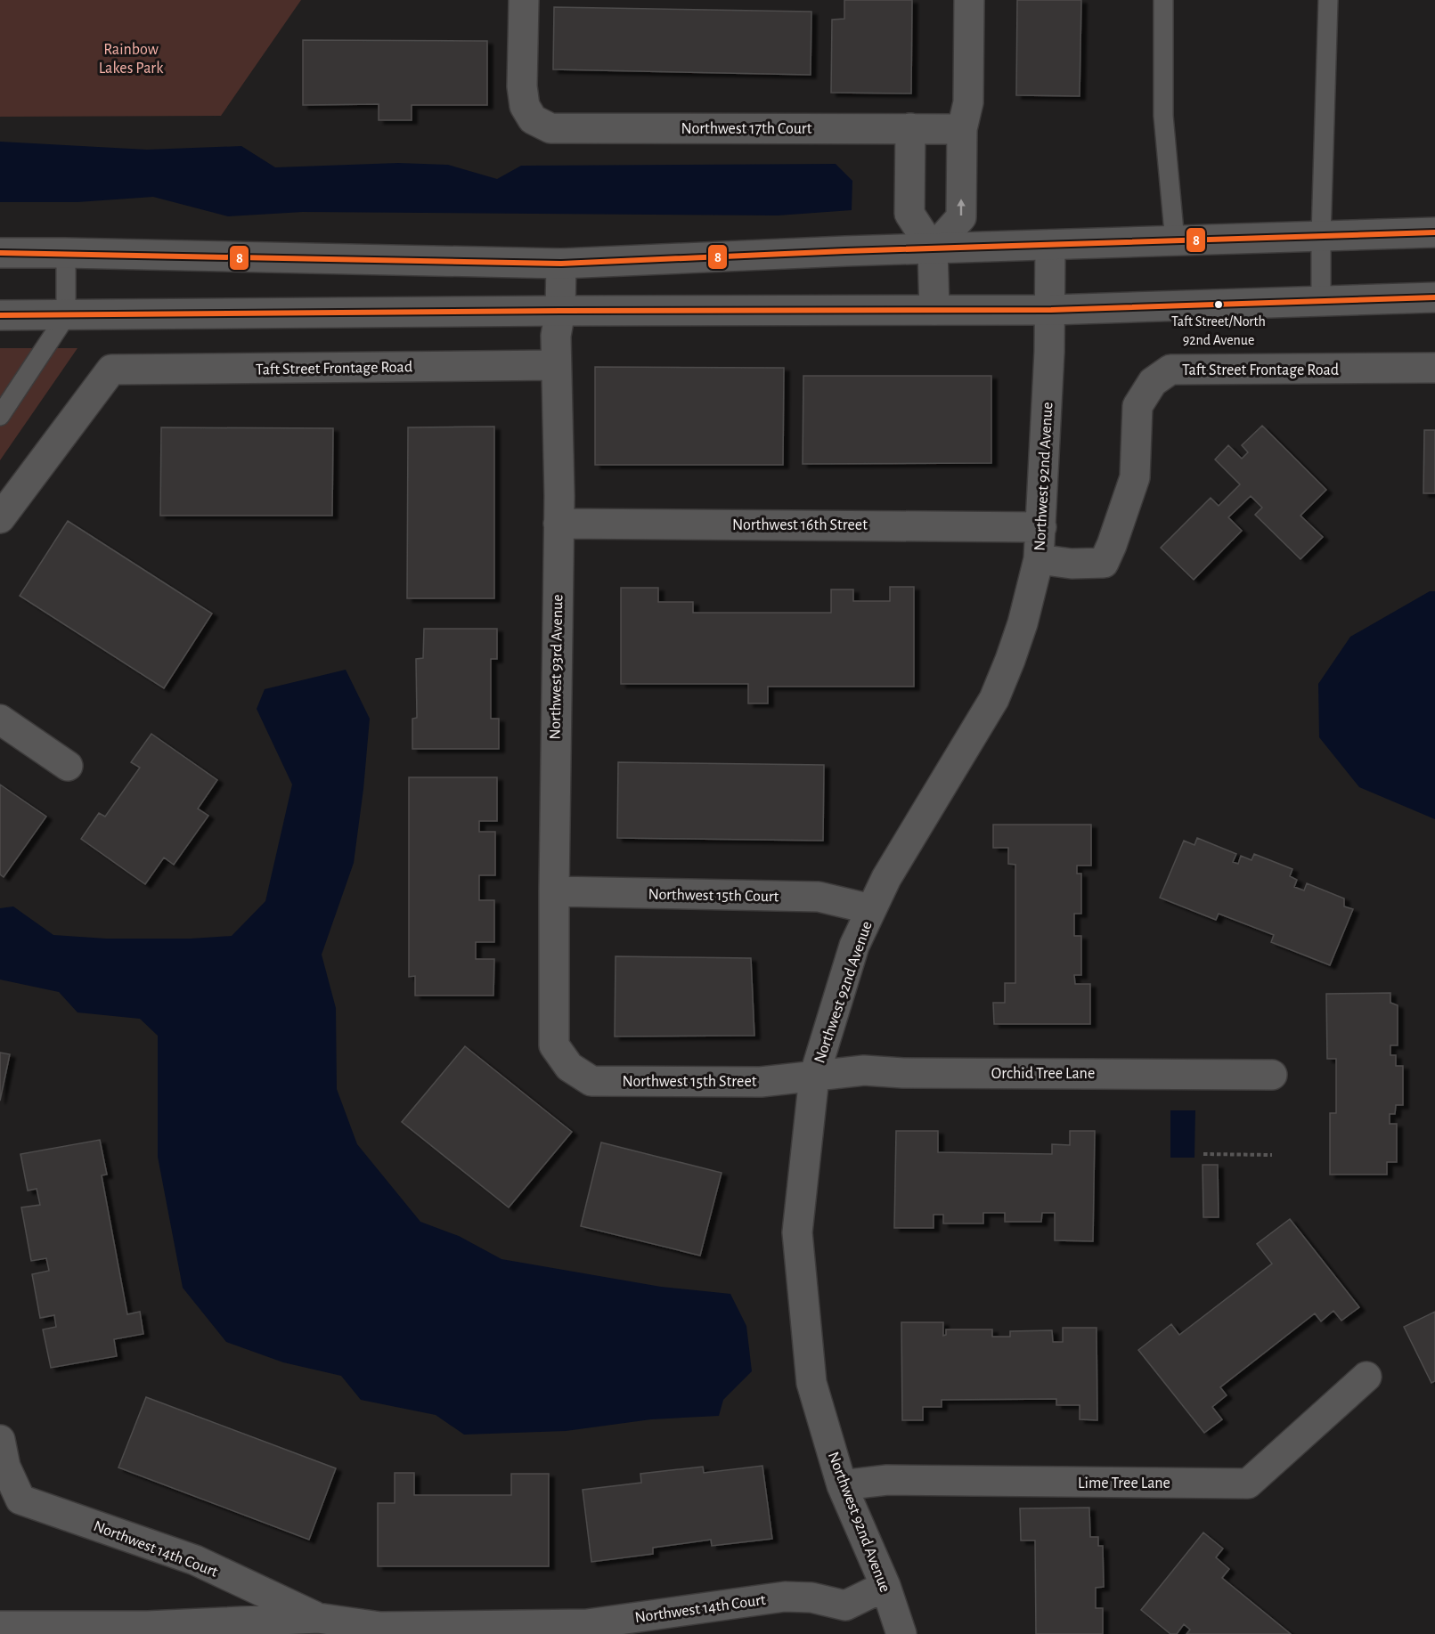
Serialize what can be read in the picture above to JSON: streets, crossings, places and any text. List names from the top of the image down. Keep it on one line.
{"streets":{"street":["Northwest 17th Court","Taft Street Frontage Road","Northwest 92nd Avenue","Northwest 16th Street","Northwest 93rd Avenue","Northwest 15th Court","Orchid Tree Lane","Northwest 15th Street","Lime Tree Lane","Northwest 14th Court"]},"crossings":[["Taft Street Frontage Road","Northwest 92nd Avenue"],["Taft Street Frontage Road","Northwest 93rd Avenue"],["Northwest 92nd Avenue","Northwest 16th Street"],["Northwest 92nd Avenue","Northwest 15th Court"],["Northwest 92nd Avenue","Orchid Tree Lane"],["Northwest 92nd Avenue","Northwest 15th Street"],["Northwest 92nd Avenue","Lime Tree Lane"],["Northwest 92nd Avenue","Northwest 14th Court"],["Northwest 16th Street","Northwest 93rd Avenue"],["Northwest 93rd Avenue","Northwest 15th Court"],["Northwest 93rd Avenue","Northwest 15th Street"],["Orchid Tree Lane","Northwest 15th Street"]],"parks":["Rainbow Lakes Park"],"places":["Taft Street/North 92nd Avenue"],"lines":["transit line 8"]}
